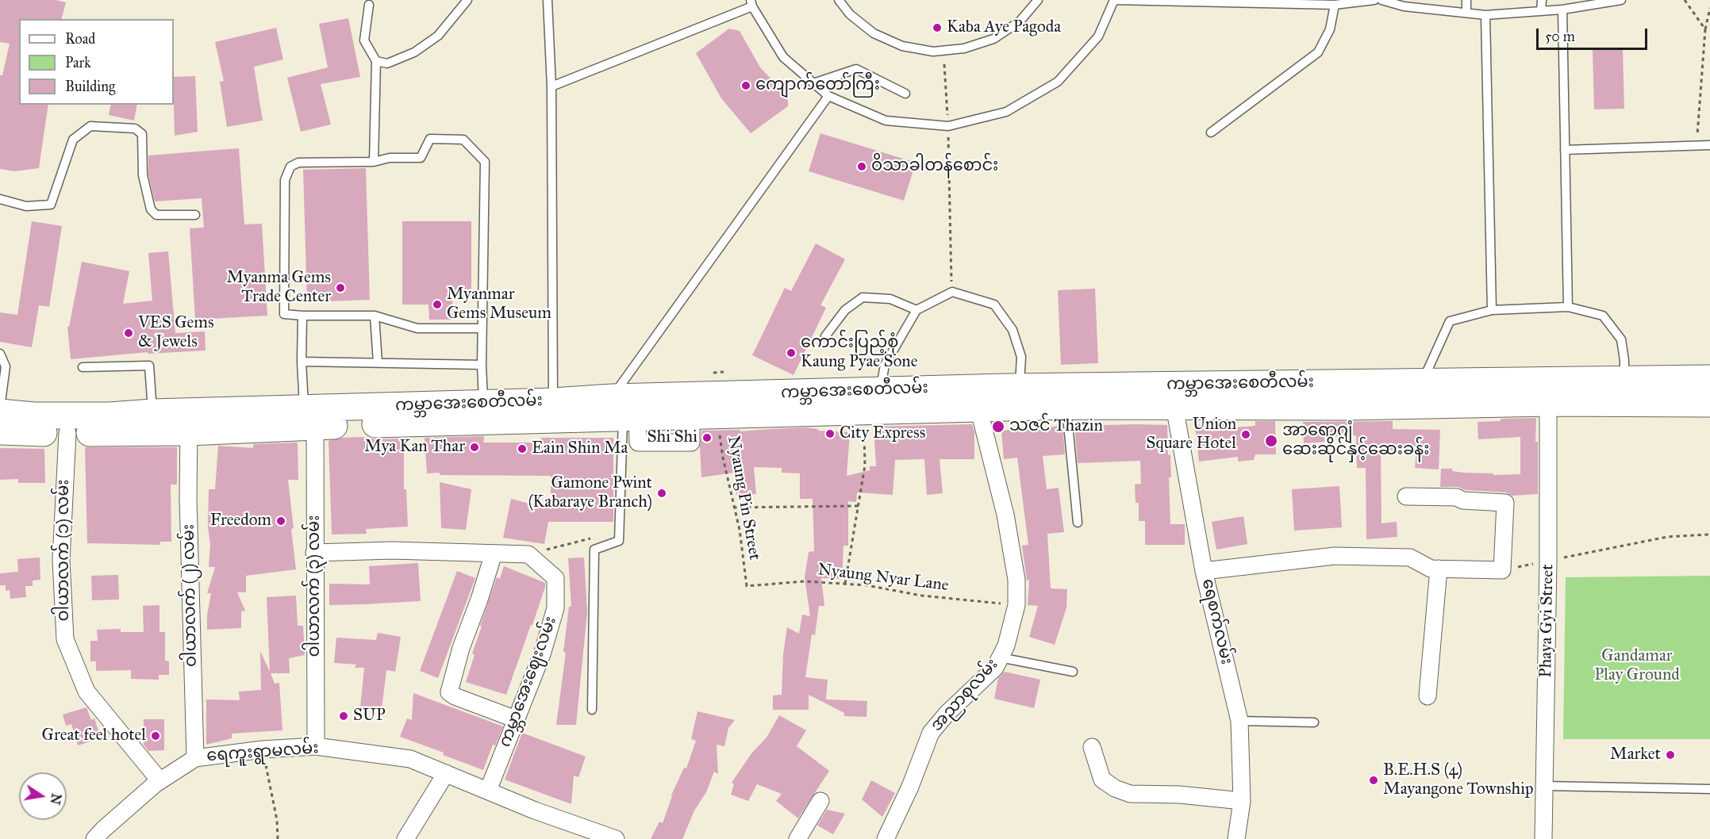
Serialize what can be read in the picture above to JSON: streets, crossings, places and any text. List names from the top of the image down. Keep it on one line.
{"streets":{"main road":["ကမ္ဘာအေးစေတီလမ်း"],"street":["ဝါယာလက် (၁) လမ်း","ဝါယာလက် (၃) လမ်း","ဝါယာလက် (၂) လမ်း","Phaya Gyi Street","ရေစက်လမ်း","ကမ္ဘာအေးဈေးလမ်း","အညာစုလမ်း","ရေကူးရွာမလမ်း"],"path":["Nyaung Pin Street","Nyaung Nyar Lane"]},"crossings":[["ကမ္ဘာအေးစေတီလမ်း","Nyaung Pin Street"],["ကမ္ဘာအေးစေတီလမ်း","ဝါယာလက် (၁) လမ်း"],["ကမ္ဘာအေးစေတီလမ်း","ဝါယာလက် (၃) လမ်း"],["ကမ္ဘာအေးစေတီလမ်း","ဝါယာလက် (၂) လမ်း"],["ကမ္ဘာအေးစေတီလမ်း","Phaya Gyi Street"],["ကမ္ဘာအေးစေတီလမ်း","ရေစက်လမ်း"],["ကမ္ဘာအေးစေတီလမ်း","အညာစုလမ်း"],["Nyaung Pin Street","Nyaung Nyar Lane"],["ဝါယာလက် (၁) လမ်း","ရေကူးရွာမလမ်း"],["Nyaung Nyar Lane","အညာစုလမ်း"],["ဝါယာလက် (၃) လမ်း","ရေကူးရွာမလမ်း"],["ဝါယာလက် (၂) လမ်း","ရေကူးရွာမလမ်း"],["ကမ္ဘာအေးဈေးလမ်း","ရေကူးရွာမလမ်း"]],"parks":["Gandamar Play Ground"],"places":["Kaba Aye Pagoda","ကျောက်တော်ကြီး","ဝိသာခါတန်စောင်း","Myanma Gems Trade Center","Myanmar Gems Museum","VES Gems & Jewels","ကောင်းပြည့်စုံ Kaung Pyae Sone","သဇင် Thazin","City Express","Union Square Hotel","Shi Shi","အာရောဂျံ ဆေးဆိုင်နှင့်ဆေးခန်း","Mya Kan Thar","Eain Shin Ma","Gamone Pwint (Kabaraye Branch)","Freedom","SUP","Great feel hotel","Market","B.E.H.S (4) Mayangone Township"],"legend":["Road","Park","Building"],"scale_bar":"50 m","north":"right"}
